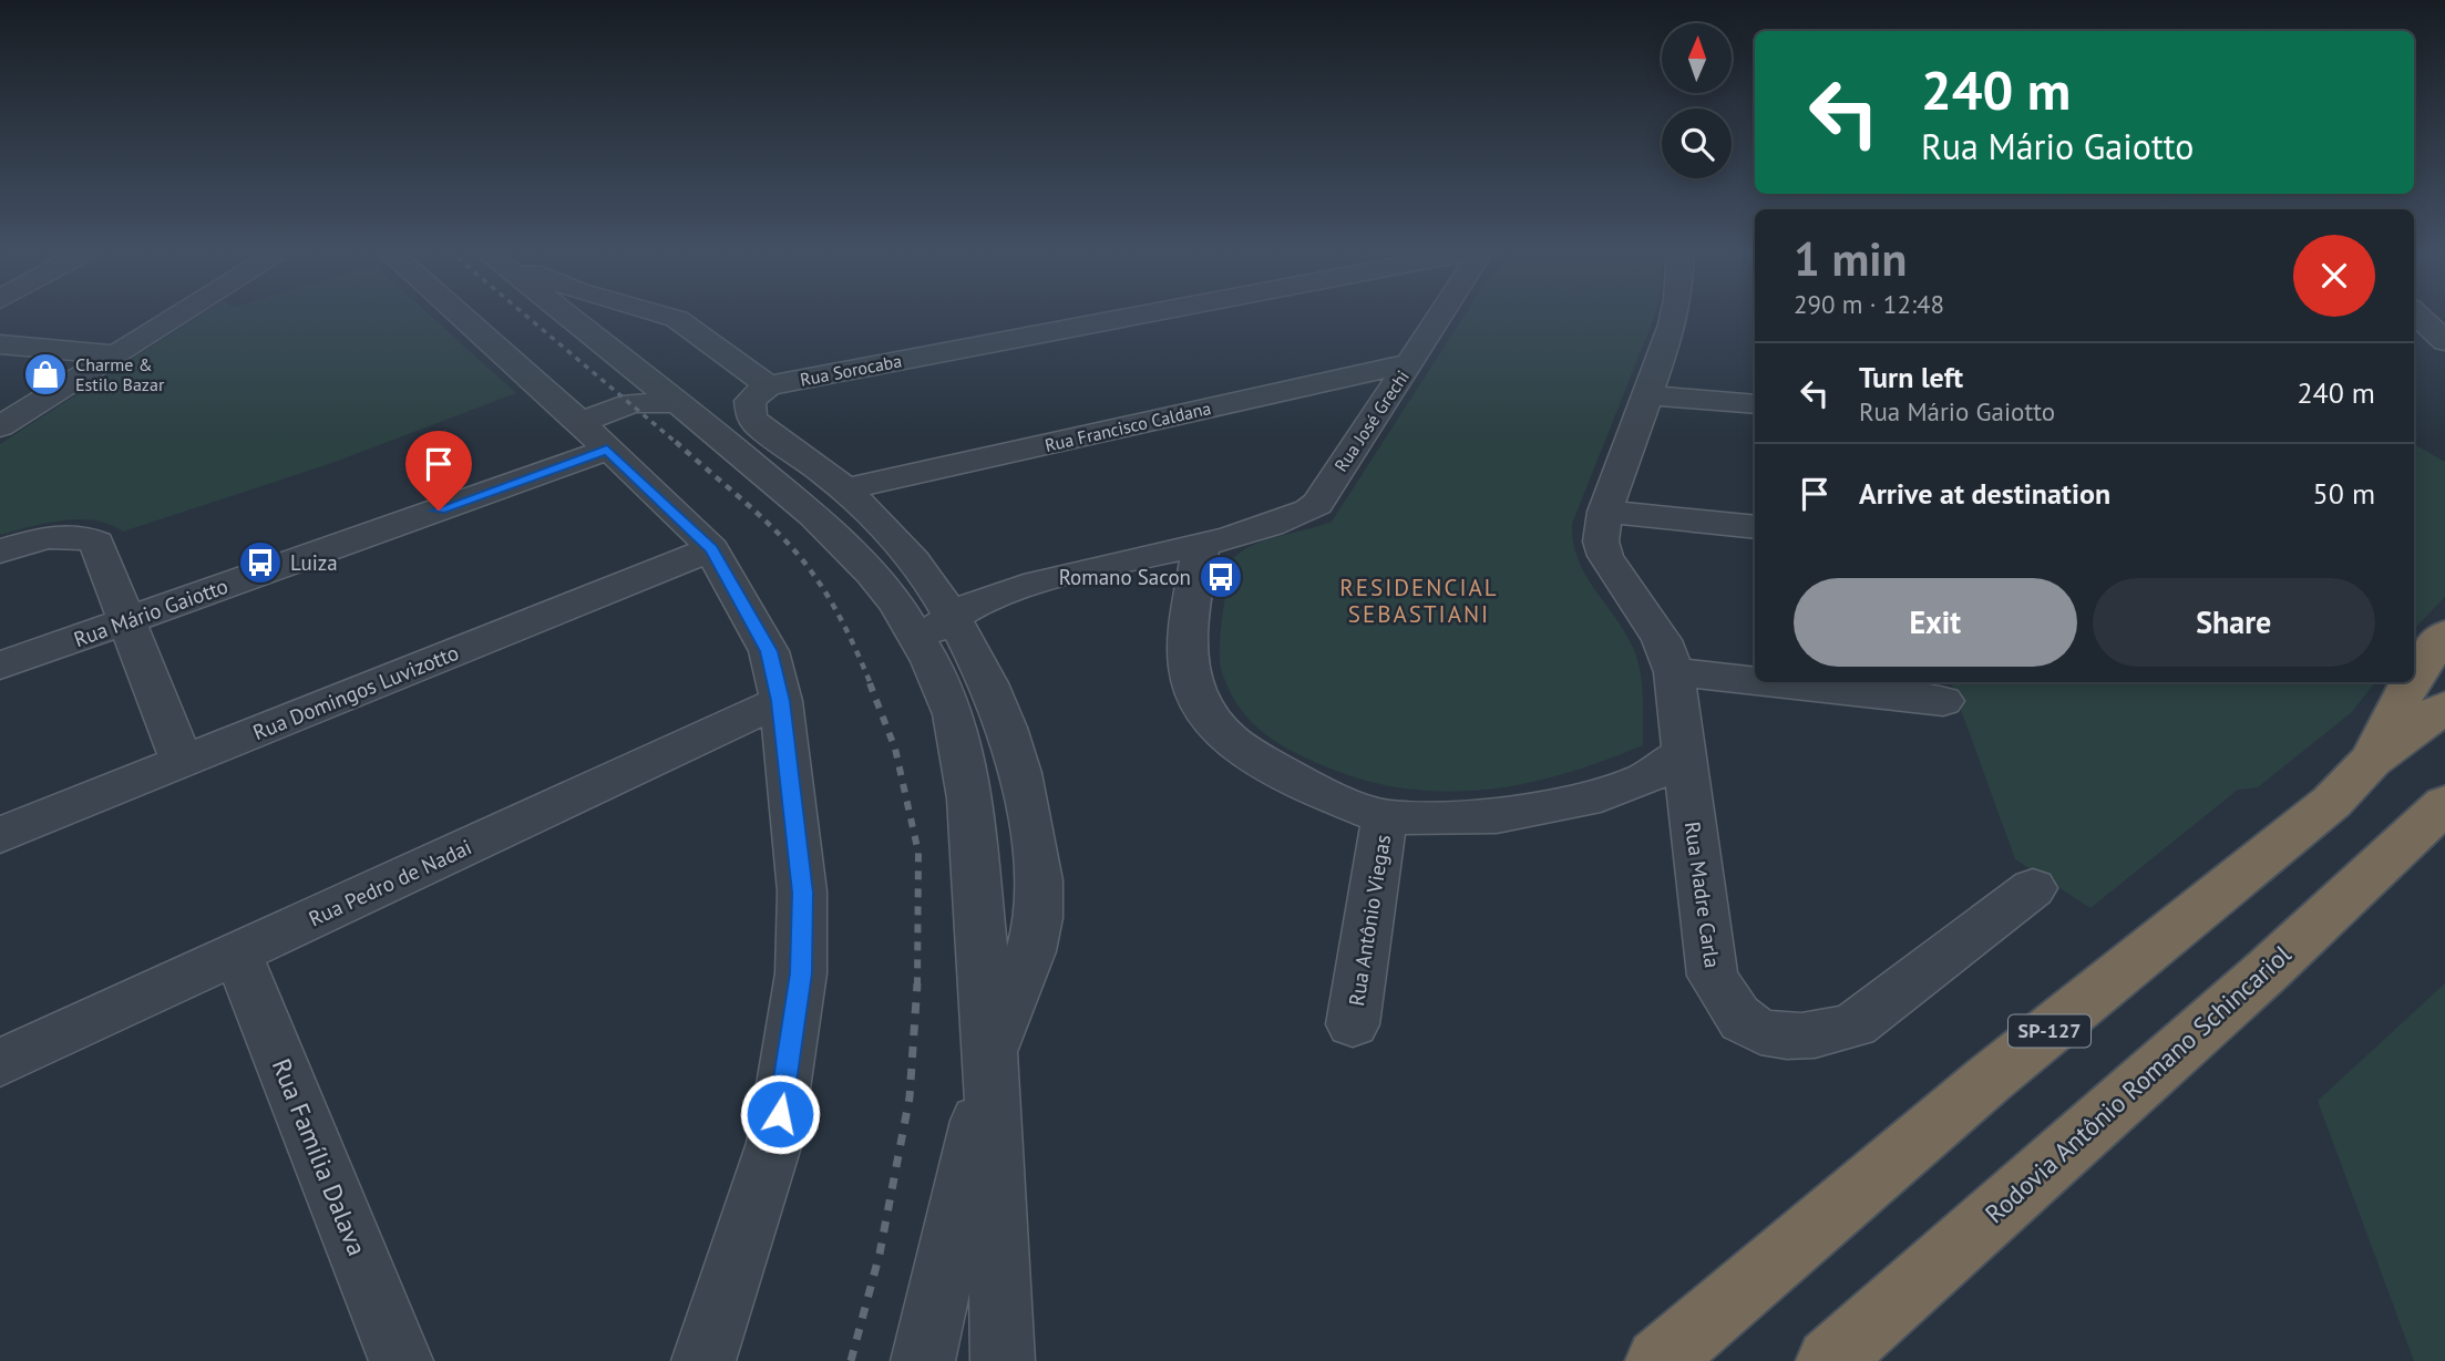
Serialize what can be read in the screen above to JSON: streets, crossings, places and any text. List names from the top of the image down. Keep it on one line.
{"streets":{"highway":["SP-127","Rodovia Antônio Romano Schincariol"],"street":["Rua Sorocaba","Rua José Grechi","Rua Francisco Caldana","Rua Mário Gaiotto","Rua Domingos Luvizotto","Rua Pedro de Nadai","Rua Madre Carla","Rua Antônio Viegas","Rua Família Dalava"]},"crossings":[["Rua José Grechi","Rua Francisco Caldana"],["Rua Pedro de Nadai","Rua Família Dalava"]],"districts":["RESIDENCIAL SEBASTIANI"],"places":{"shop":["Charme & Estilo Bazar"],"bus stop":["Luiza","Romano Sacon"]},"north":"top","page":{"turn":["240 m","Rua Mário Gaiotto"],"heading":["1 min","290 m · 12:48"],"list":[{"name":"Turn left","note":"Rua Mário Gaiotto","value":"240 m"},{"name":"Arrive at destination","value":"50 m"}],"buttons":["Exit","Share"]}}
